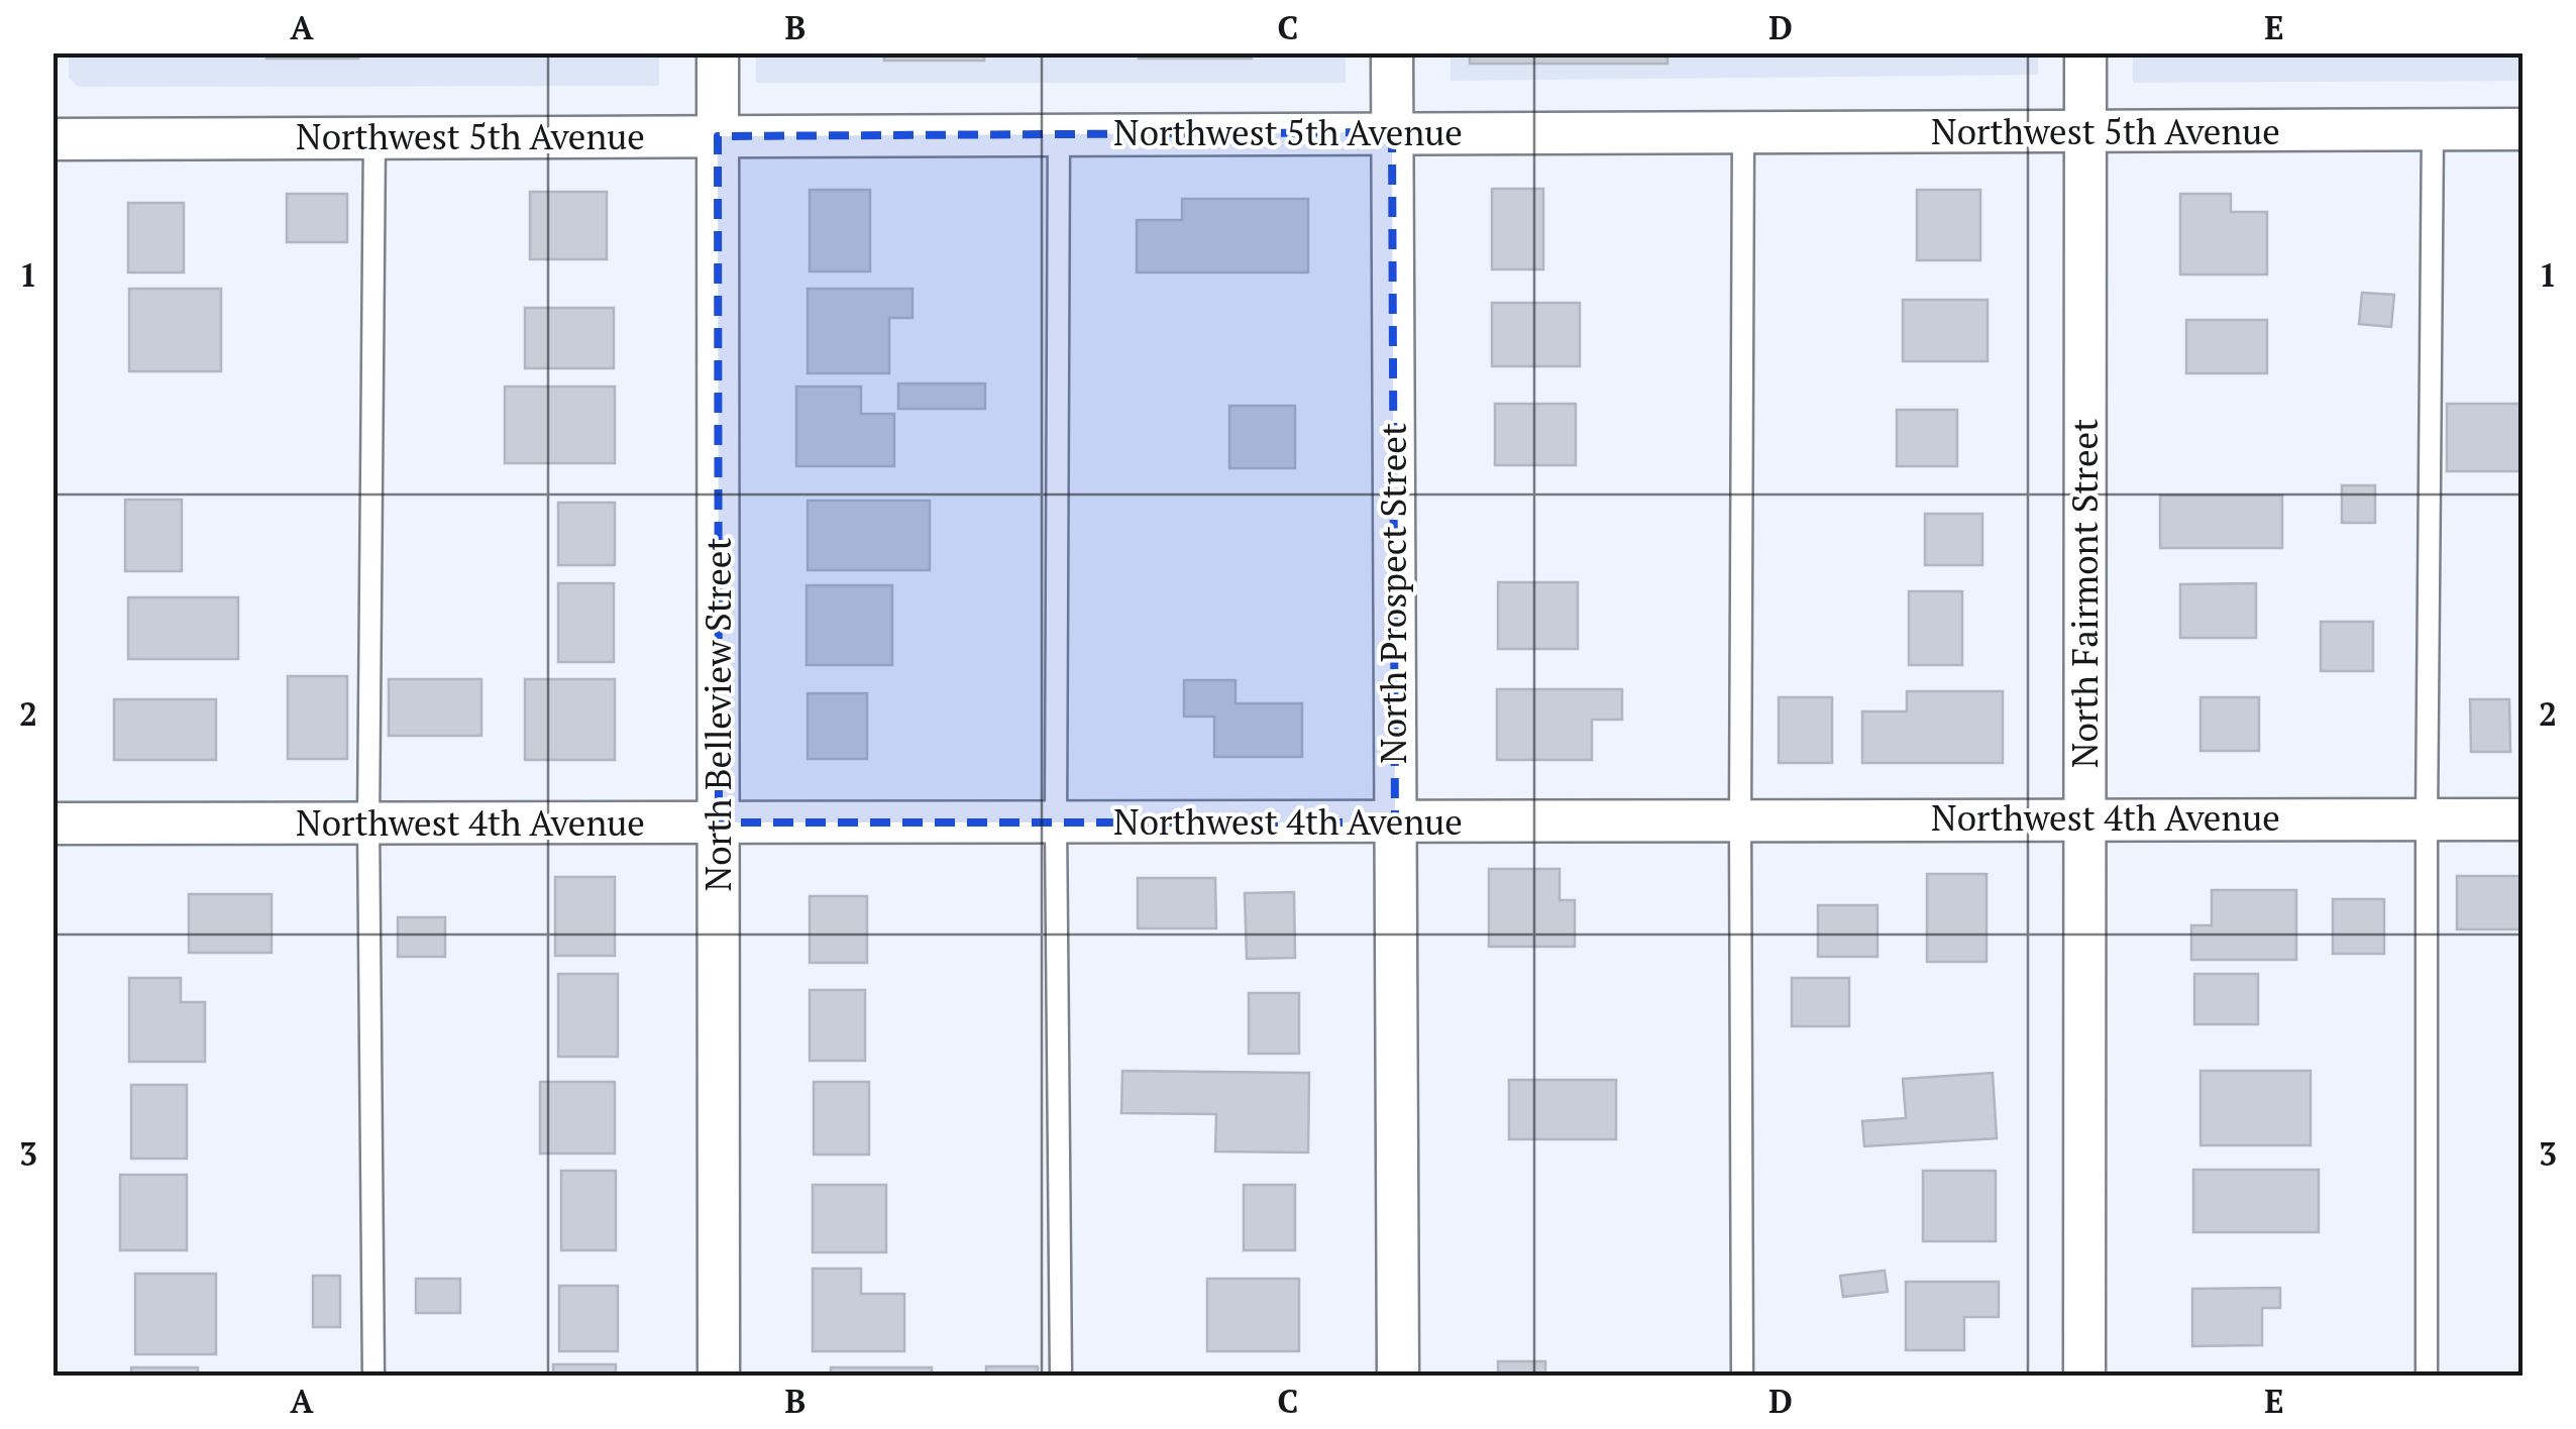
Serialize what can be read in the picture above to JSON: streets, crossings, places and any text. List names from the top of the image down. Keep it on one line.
{"streets":{"street":["Northwest 5th Avenue","North Prospect Street","North Fairmont Street","North Belleview Street","Northwest 4th Avenue"]},"crossings":[["Northwest 5th Avenue","North Prospect Street"],["Northwest 5th Avenue","North Fairmont Street"],["Northwest 5th Avenue","North Belleview Street"],["North Prospect Street","Northwest 4th Avenue"],["North Fairmont Street","Northwest 4th Avenue"],["North Belleview Street","Northwest 4th Avenue"]],"grid":{"columns":["A","B","C","D","E"],"rows":["1","2","3"]}}
